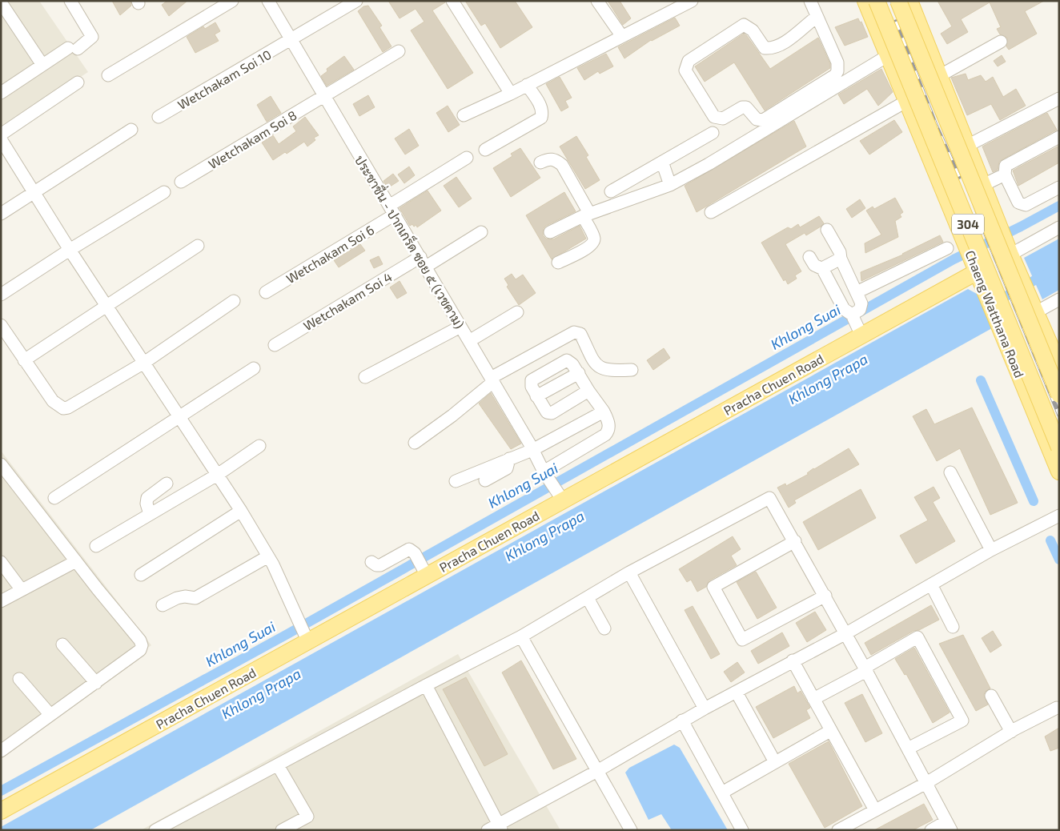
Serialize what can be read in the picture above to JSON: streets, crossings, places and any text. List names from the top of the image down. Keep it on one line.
{"streets":{"main road":["304","Chaeng Watthana Road","Pracha Chuen Road"],"street":["Wetchakam Soi 10","Wetchakam Soi 8","ประชาชื่น - ปากเกร็ด ซอย ๕ (เวชคาม)","Wetchakam Soi 6","Wetchakam Soi 4"]},"crossings":[["Wetchakam Soi 10","ประชาชื่น - ปากเกร็ด ซอย ๕ (เวชคาม)"],["Wetchakam Soi 8","ประชาชื่น - ปากเกร็ด ซอย ๕ (เวชคาม)"],["ประชาชื่น - ปากเกร็ด ซอย ๕ (เวชคาม)","Wetchakam Soi 6"],["ประชาชื่น - ปากเกร็ด ซอย ๕ (เวชคาม)","Wetchakam Soi 4"],["ประชาชื่น - ปากเกร็ด ซอย ๕ (เวชคาม)","Pracha Chuen Road"],["Chaeng Watthana Road","Pracha Chuen Road"]],"water":["Khlong Suai","Khlong Prapa"]}
